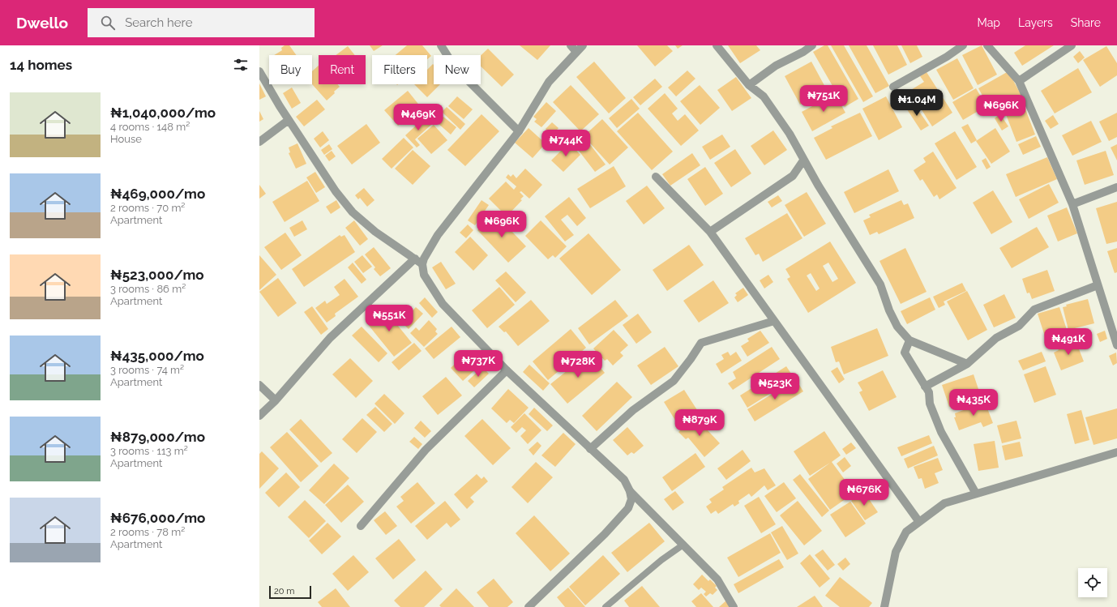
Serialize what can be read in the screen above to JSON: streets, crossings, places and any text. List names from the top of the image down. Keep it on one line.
{"scale_bar":"20 m","page":{"header":"Dwello","search":"Search here","nav":["Map","Layers","Share"],"heading":"14 homes","chip":["Buy","Rent","Filters","New"],"list":[{"name":"₦1,040,000/mo","note":"4 rooms · 148 m² · House"},{"name":"₦469,000/mo","note":"2 rooms · 70 m² · Apartment"},{"name":"₦523,000/mo","note":"3 rooms · 86 m² · Apartment"},{"name":"₦435,000/mo","note":"3 rooms · 74 m² · Apartment"},{"name":"₦879,000/mo","note":"3 rooms · 113 m² · Apartment"},{"name":"₦676,000/mo","note":"2 rooms · 78 m² · Apartment"}],"price":["₦751K","₦1.04M","₦696K","₦469K","₦744K","₦696K","₦551K","₦491K","₦737K","₦728K","₦523K","₦435K","₦879K","₦676K"],"scale":"20 m"}}
